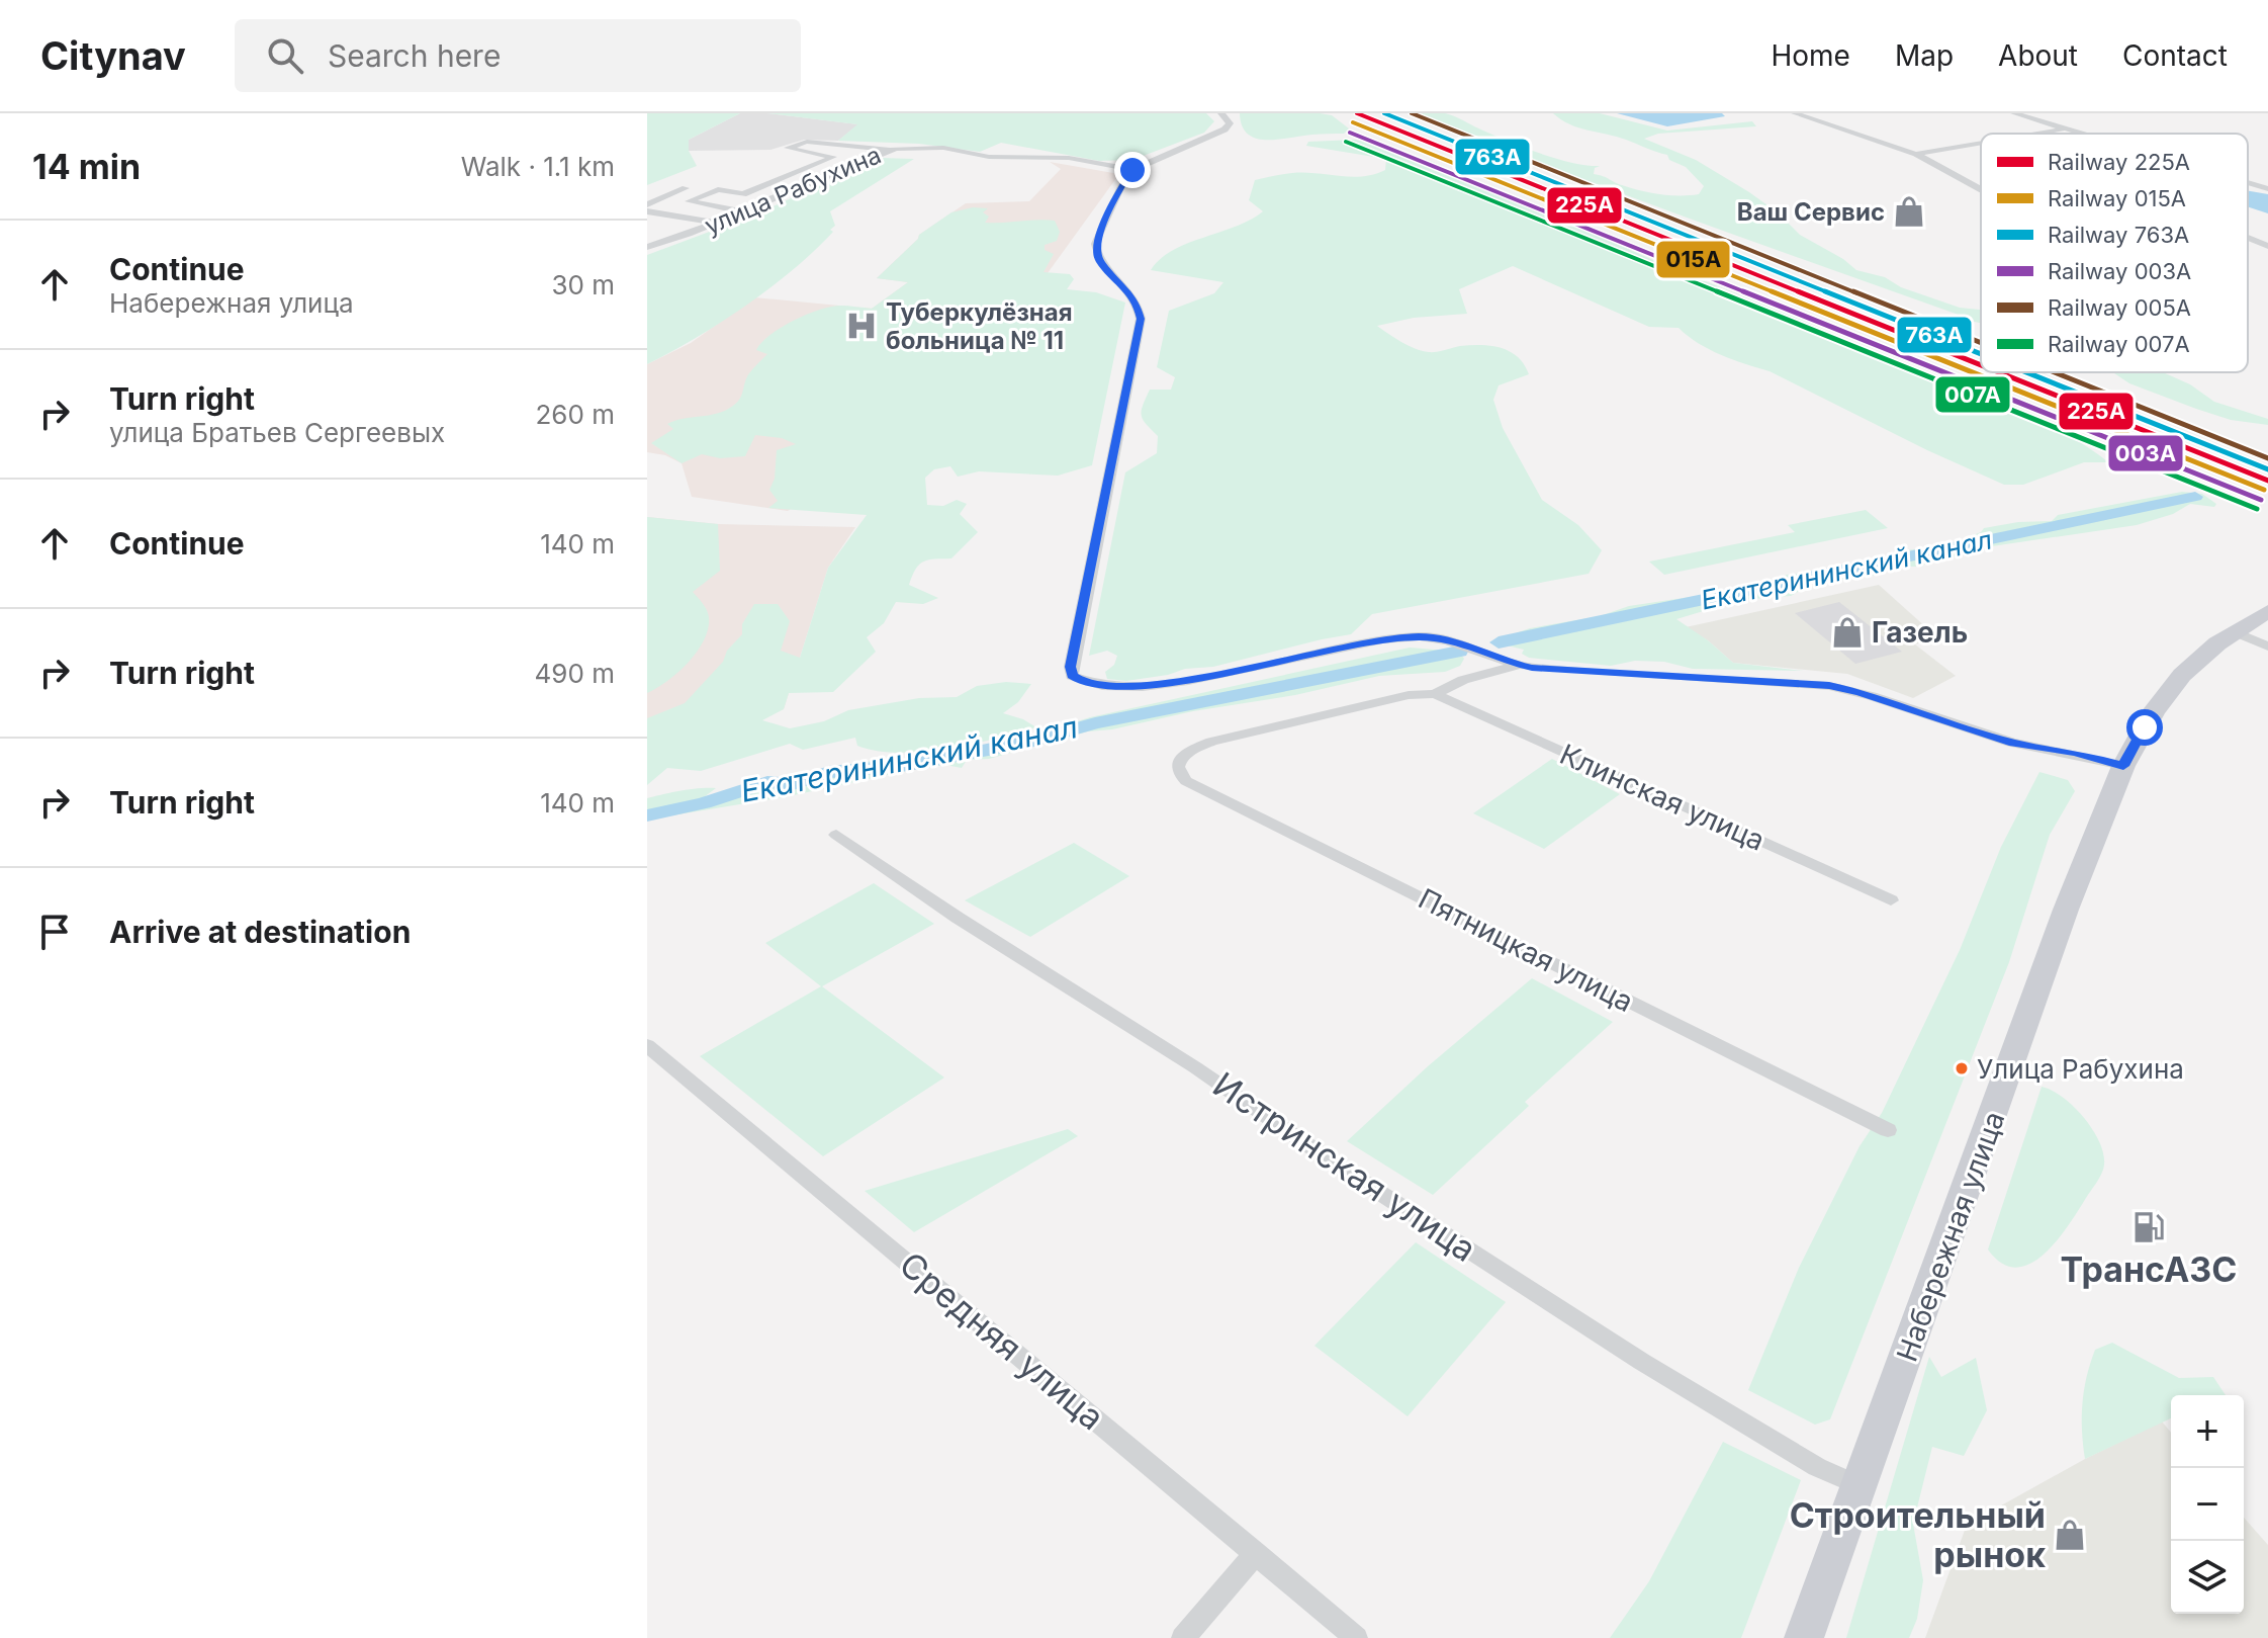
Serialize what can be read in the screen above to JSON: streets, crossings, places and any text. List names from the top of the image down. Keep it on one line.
{"streets":{"main road":["Набережная улица"],"street":["улица Рабухина","Клинская улица","Пятницкая улица","Истринская улица","Средняя улица"]},"crossings":[["Клинская улица","Пятницкая улица"],["Истринская улица","Набережная улица"]],"water":["Екатерининский канал"],"places":{"shop":["Ваш Сервис","Газель","Строительный рынок"],"hospital":["Туберкулёзная больница № 11"],"other":["Улица Рабухина"],"fuel station":["ТрансАЗС"]},"lines":["rail line 225А","rail line 763А","rail line 005А","rail line 015А","rail line 003А","rail line 007А"],"legend":["Railway 225А","Railway 015А","Railway 763А","Railway 003А","Railway 005А","Railway 007А"],"page":{"header":"Citynav","search":"Search here","nav":["Home","Map","About","Contact"],"heading":["14 min","Walk · 1.1 km"],"list":[["Continue","Набережная улица","30 m"],["Turn right","улица Братьев Сергеевых","260 m"],["Continue","140 m"],["Turn right","490 m"],["Turn right","140 m"],"Arrive at destination"],"map_buttons":["+","−"]}}
